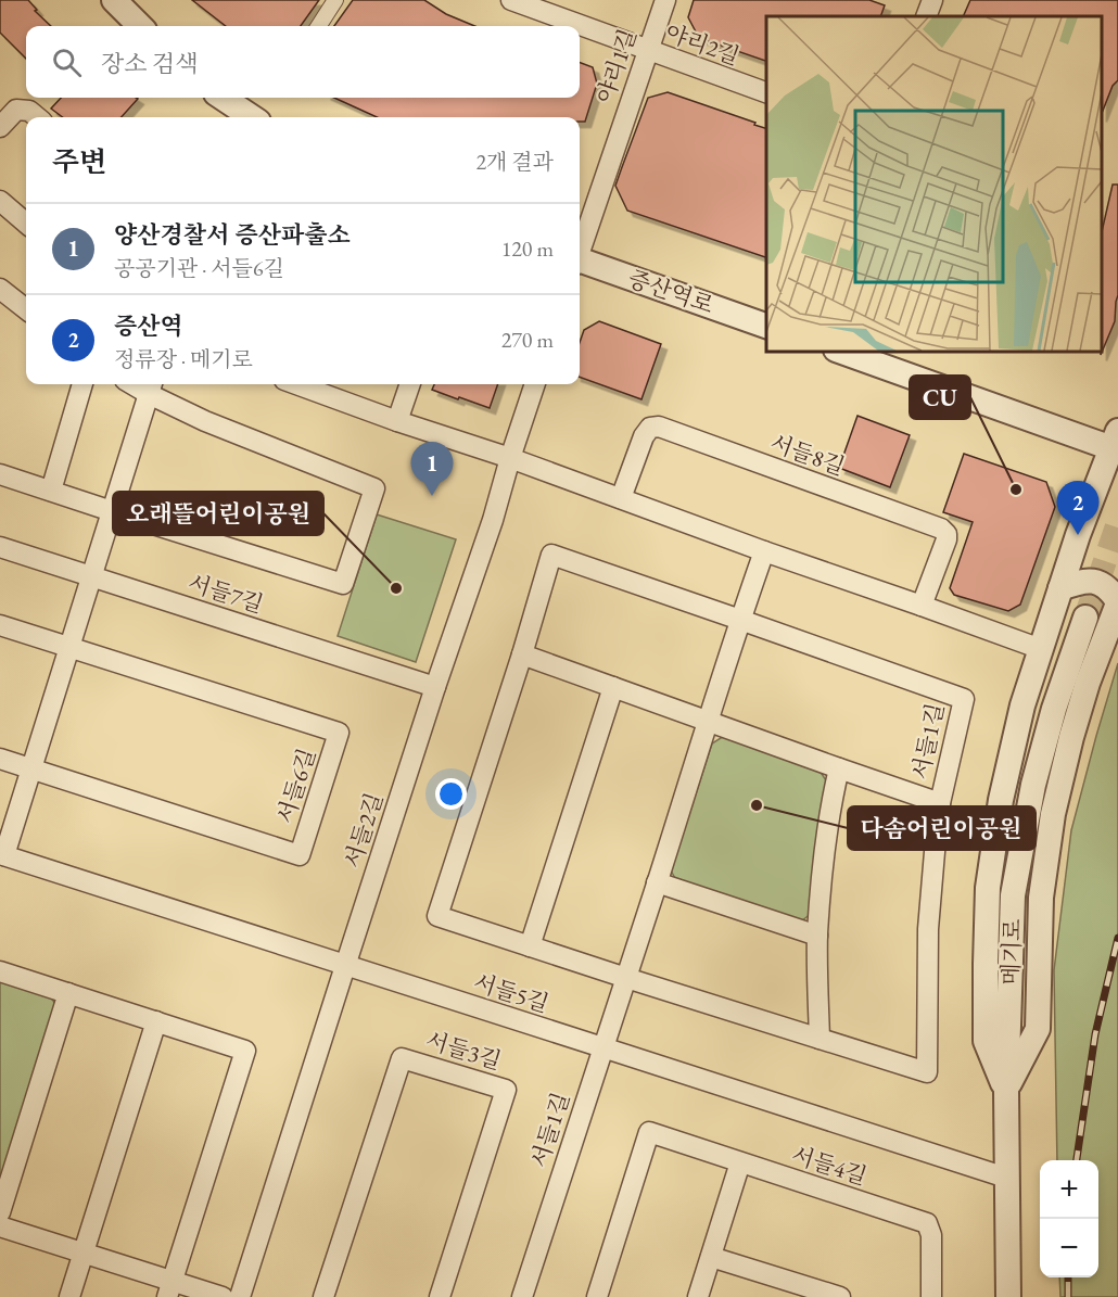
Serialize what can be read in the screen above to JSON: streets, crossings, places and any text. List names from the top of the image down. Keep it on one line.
{"streets":{"street":["야리2길","야리1길","증산역로","서들8길","서들7길","서들1길","서들6길","서들2길","메기로","서들5길","서들3길","서들4길"]},"crossings":[["야리2길","야리1길"],["서들7길","서들2길"],["서들1길","서들5길"],["서들2길","서들5길"],["메기로","서들5길"]],"places":["CU","오래뜰어린이공원","다솜어린이공원"],"page":{"search":"장소 검색","heading":["주변","2개 결과"],"list":[{"mark":"1","name":"양산경찰서 증산파출소","note":"공공기관 · 서들6길","value":"120 m"},{"mark":"2","name":"증산역","note":"정류장 · 메기로","value":"270 m"}],"pins":["1","2"],"map_buttons":["+","−"]}}
